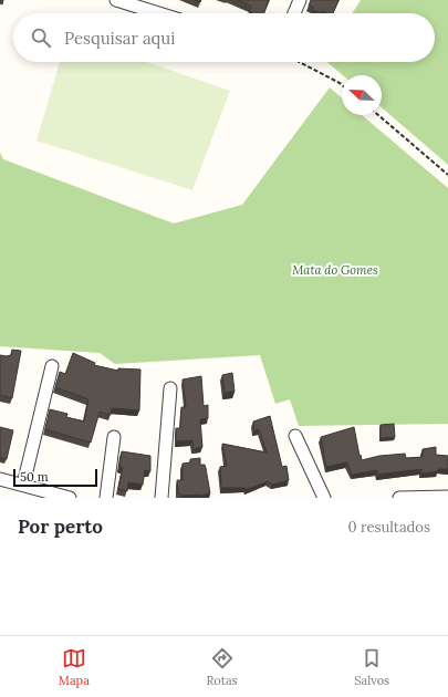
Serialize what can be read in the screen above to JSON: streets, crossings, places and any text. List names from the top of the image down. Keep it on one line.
{"parks":["Mata do Gomes"],"scale_bar":"50 m","north":"top left","page":{"search":"Pesquisar aqui","scale":"50 m","heading":["Por perto","0 resultados"],"nav":["Mapa","Rotas","Salvos"]}}
